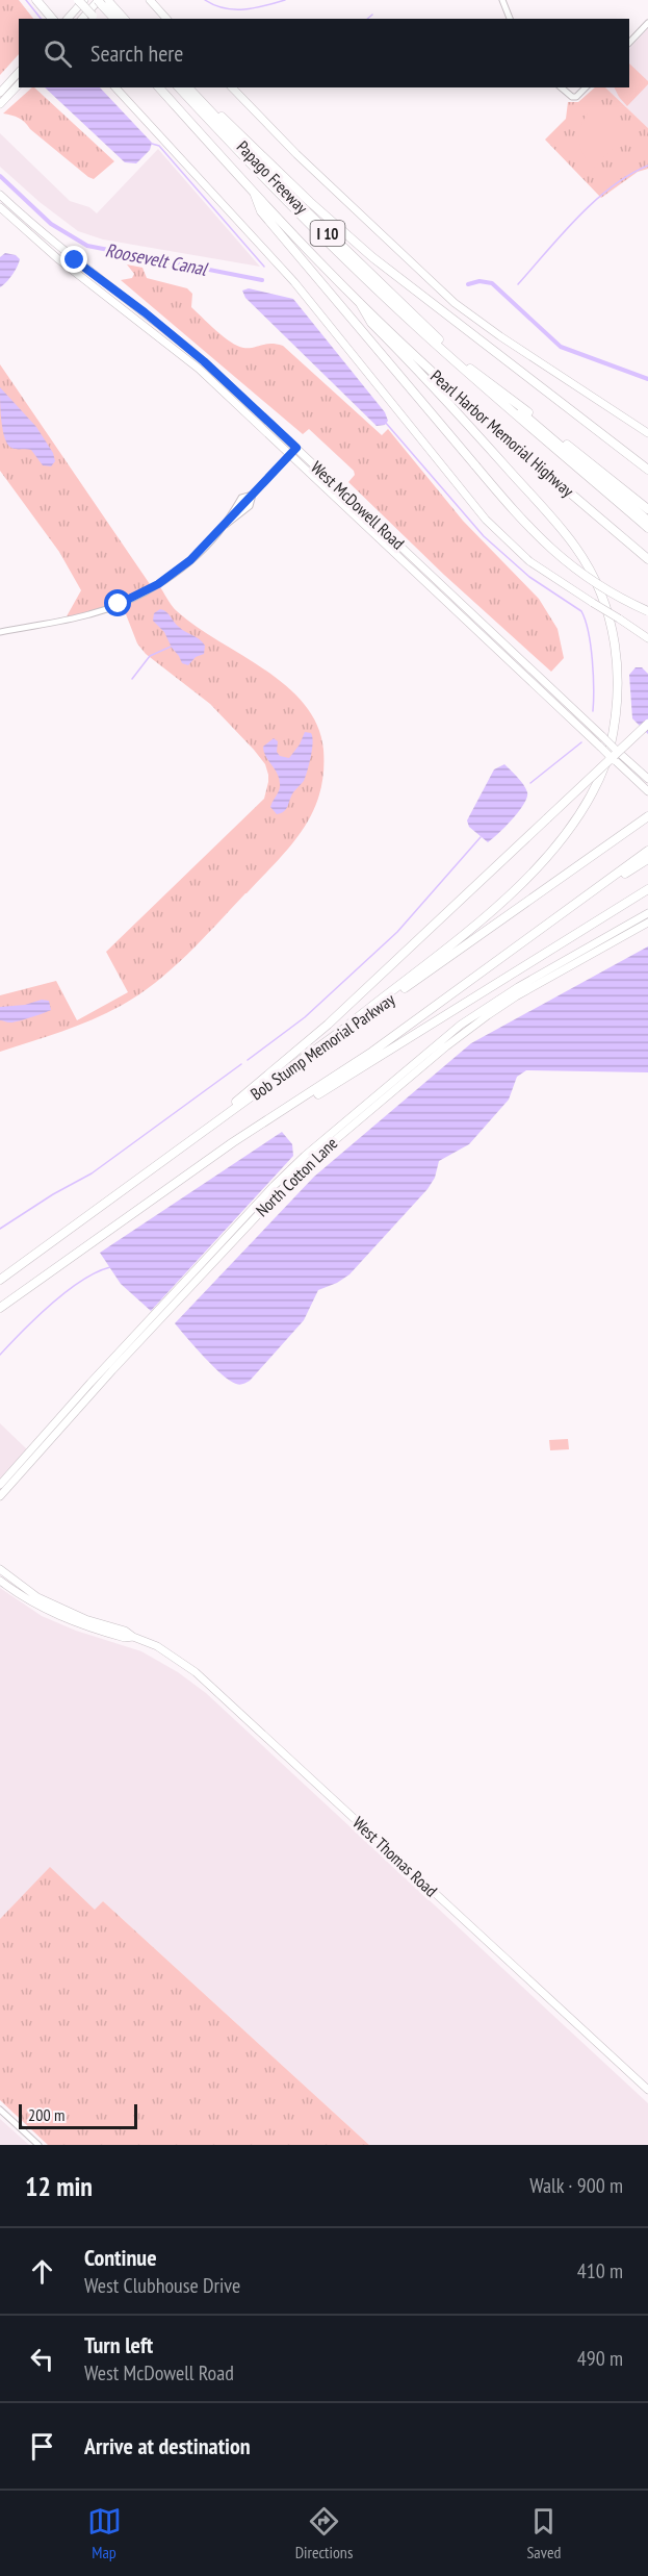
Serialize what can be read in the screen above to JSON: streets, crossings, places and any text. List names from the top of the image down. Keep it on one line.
{"streets":{"highway":["Papago Freeway","I 10","Pearl Harbor Memorial Highway","Bob Stump Memorial Parkway"],"main road":["West McDowell Road","North Cotton Lane","West Thomas Road"]},"crossings":[["Papago Freeway","Pearl Harbor Memorial Highway"]],"water":["Roosevelt Canal"],"scale_bar":"200 m","page":{"search":"Search here","scale":"200 m","heading":["12 min","Walk · 900 m"],"list":[["Continue","West Clubhouse Drive","410 m"],["Turn left","West McDowell Road","490 m"],"Arrive at destination"],"nav":["Map","Directions","Saved"]}}
